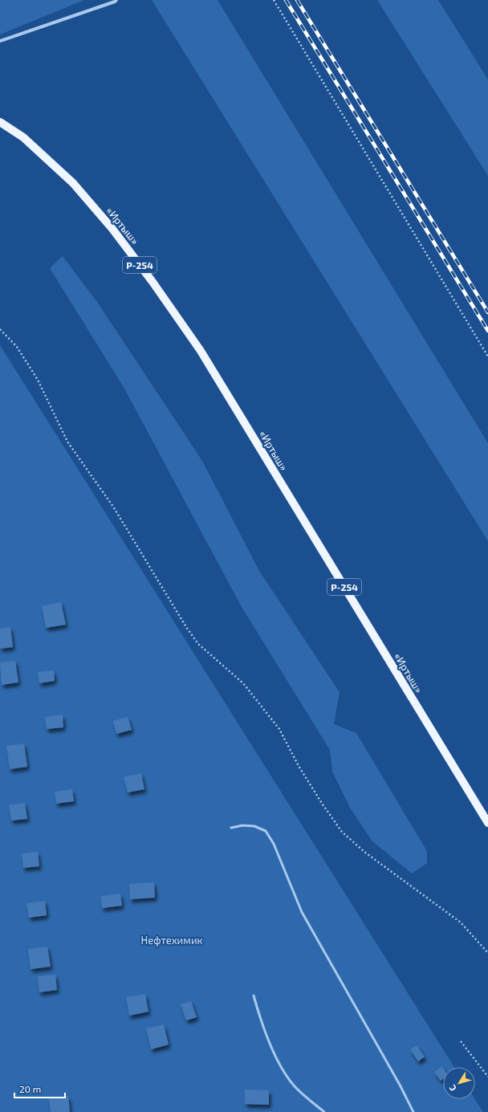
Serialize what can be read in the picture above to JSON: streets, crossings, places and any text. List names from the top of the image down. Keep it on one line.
{"streets":{"main road":["«Иртыш»","Р-254"]},"parks":["Нефтехимик"],"scale_bar":"20 m","north":"bottom left"}
